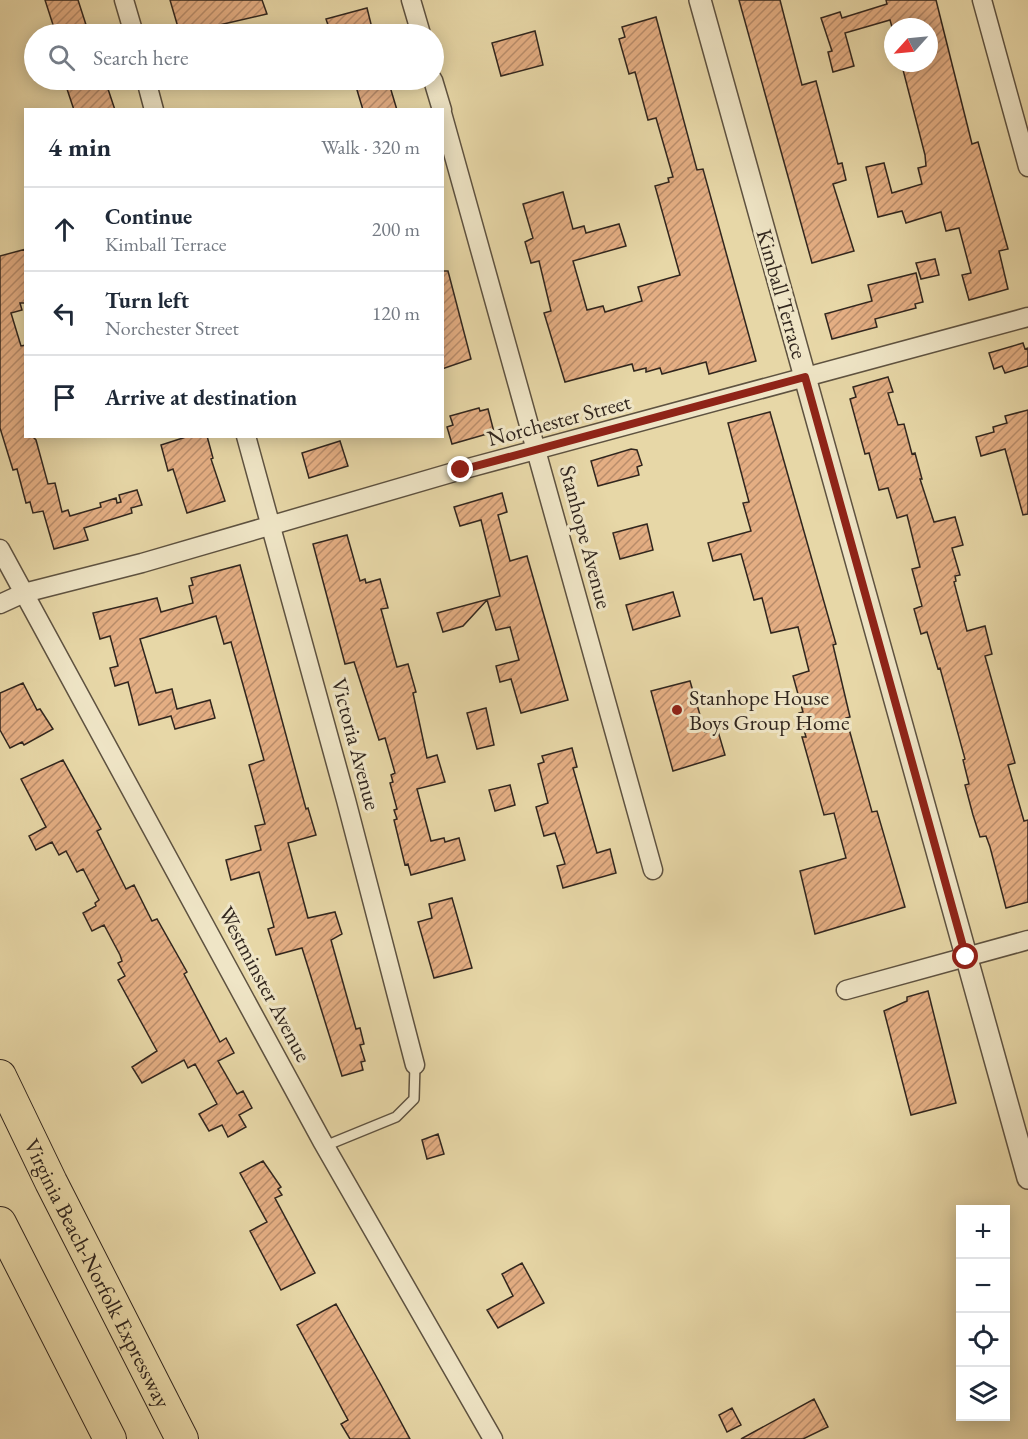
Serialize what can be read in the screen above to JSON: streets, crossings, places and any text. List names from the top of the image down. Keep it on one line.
{"streets":{"highway":["Virginia Beach-Norfolk Expressway"],"street":["Kimball Terrace","Norchester Street","Stanhope Avenue","Victoria Avenue","Westminster Avenue"]},"crossings":[["Kimball Terrace","Norchester Street"],["Norchester Street","Stanhope Avenue"],["Norchester Street","Victoria Avenue"],["Norchester Street","Westminster Avenue"]],"places":["Stanhope House Boys Group Home"],"north":"bottom left","page":{"search":"Search here","heading":["4 min","Walk · 320 m"],"list":[["Continue","Kimball Terrace","200 m"],["Turn left","Norchester Street","120 m"],"Arrive at destination"],"map_buttons":["+","−"]}}
